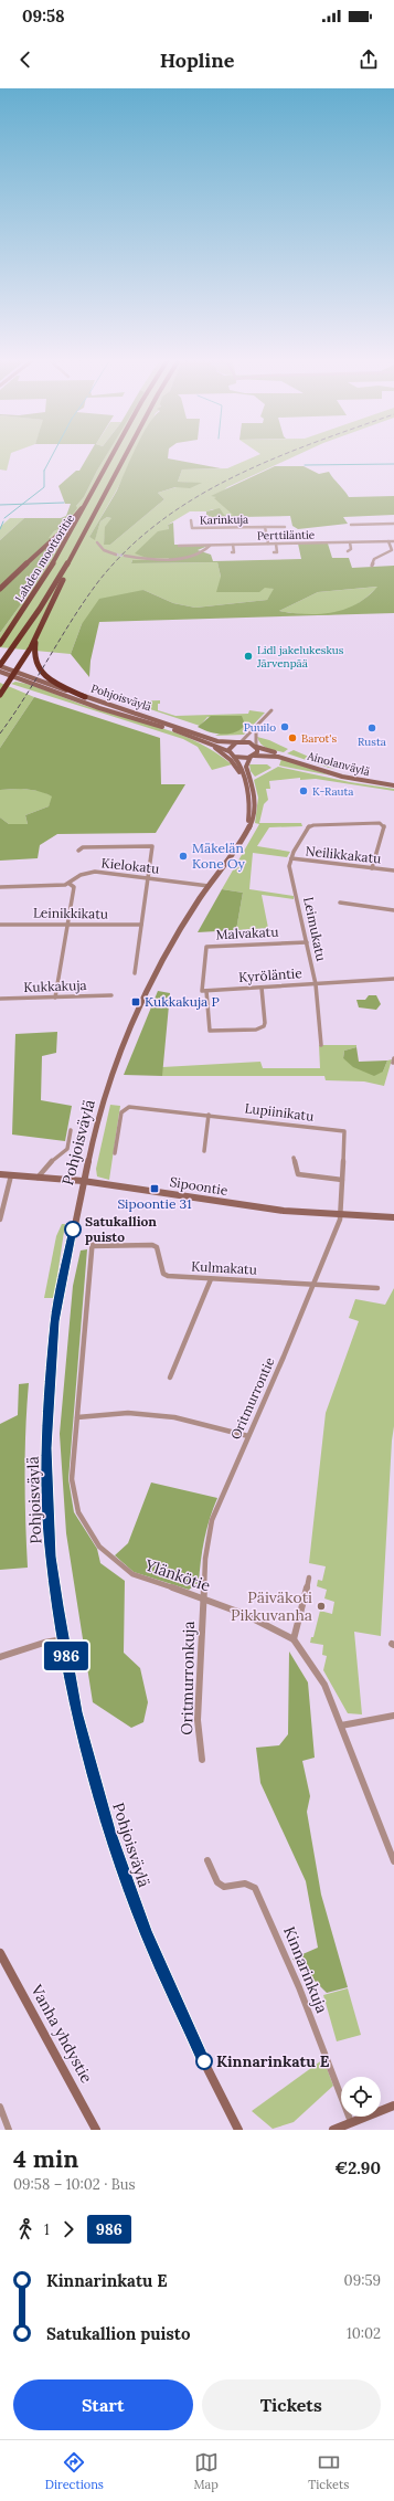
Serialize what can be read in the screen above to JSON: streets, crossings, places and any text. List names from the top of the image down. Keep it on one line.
{"streets":{"highway":["Lahden moottoritie"],"main road":["Pohjoisväylä","Ainolanväylä","Sipoontie","Vanha yhdystie"],"street":["Karinkuja","Perttiläntie","Neilikkakatu","Kielokatu","Leinikkikatu","Leimukatu","Malvakatu","Kyröläntie","Kukkakuja","Lupiinikatu","Kulmakatu","Oritmurrontie","Ylänkötie","Oritmurronkuja","Kinnarinkuja"]},"crossings":[["Karinkuja","Perttiläntie"],["Lahden moottoritie","Pohjoisväylä"],["Pohjoisväylä","Ainolanväylä"],["Pohjoisväylä","Kielokatu"],["Pohjoisväylä","Sipoontie"],["Neilikkakatu","Leimukatu"],["Leimukatu","Malvakatu"],["Leimukatu","Kyröläntie"],["Malvakatu","Kyröläntie"],["Lupiinikatu","Sipoontie"],["Lupiinikatu","Oritmurrontie"],["Sipoontie","Oritmurrontie"],["Kulmakatu","Oritmurrontie"],["Kulmakatu","Ylänkötie"],["Oritmurrontie","Ylänkötie"],["Oritmurrontie","Oritmurronkuja"],["Ylänkötie","Oritmurronkuja"]],"places":{"other":["Lidl jakelukeskus Järvenpää","Puuilo","Rusta","Barot's","K-Rauta","Mäkelän Kone Oy","Satukallion puisto","Päiväkoti Pikkuvanha","Kinnarinkatu E"],"transit":["Kukkakuja P","Sipoontie 31"]},"lines":["bus line 986"],"page":{"status":"09:58","header":"Hopline","on_map":"986","heading":["4 min","09:58 – 10:02 · Bus","€2.90"],"legs":["1","986"],"list":[{"name":"Kinnarinkatu E","value":"09:59"},{"name":"Satukallion puisto","value":"10:02"}],"buttons":["Start","Tickets"],"tabs":["Directions","Map","Tickets"]}}
